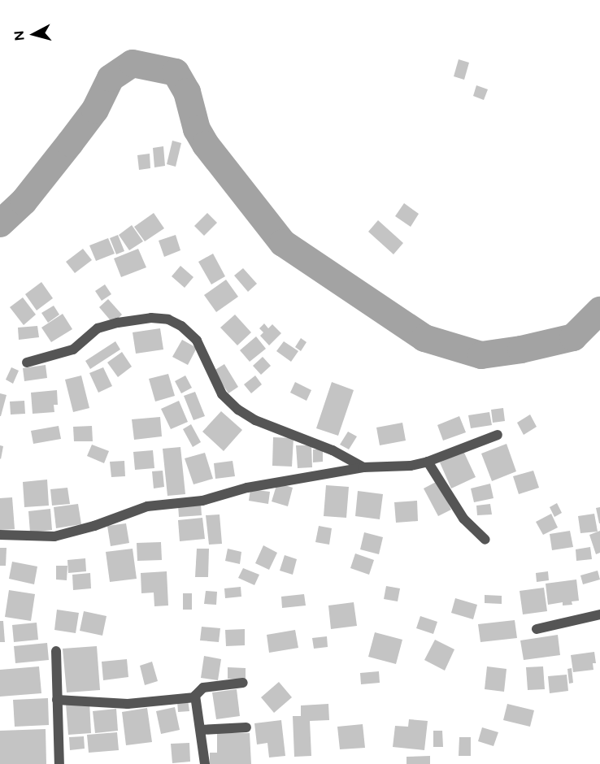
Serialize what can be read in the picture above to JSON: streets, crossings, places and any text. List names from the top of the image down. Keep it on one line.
{"north":"left"}
